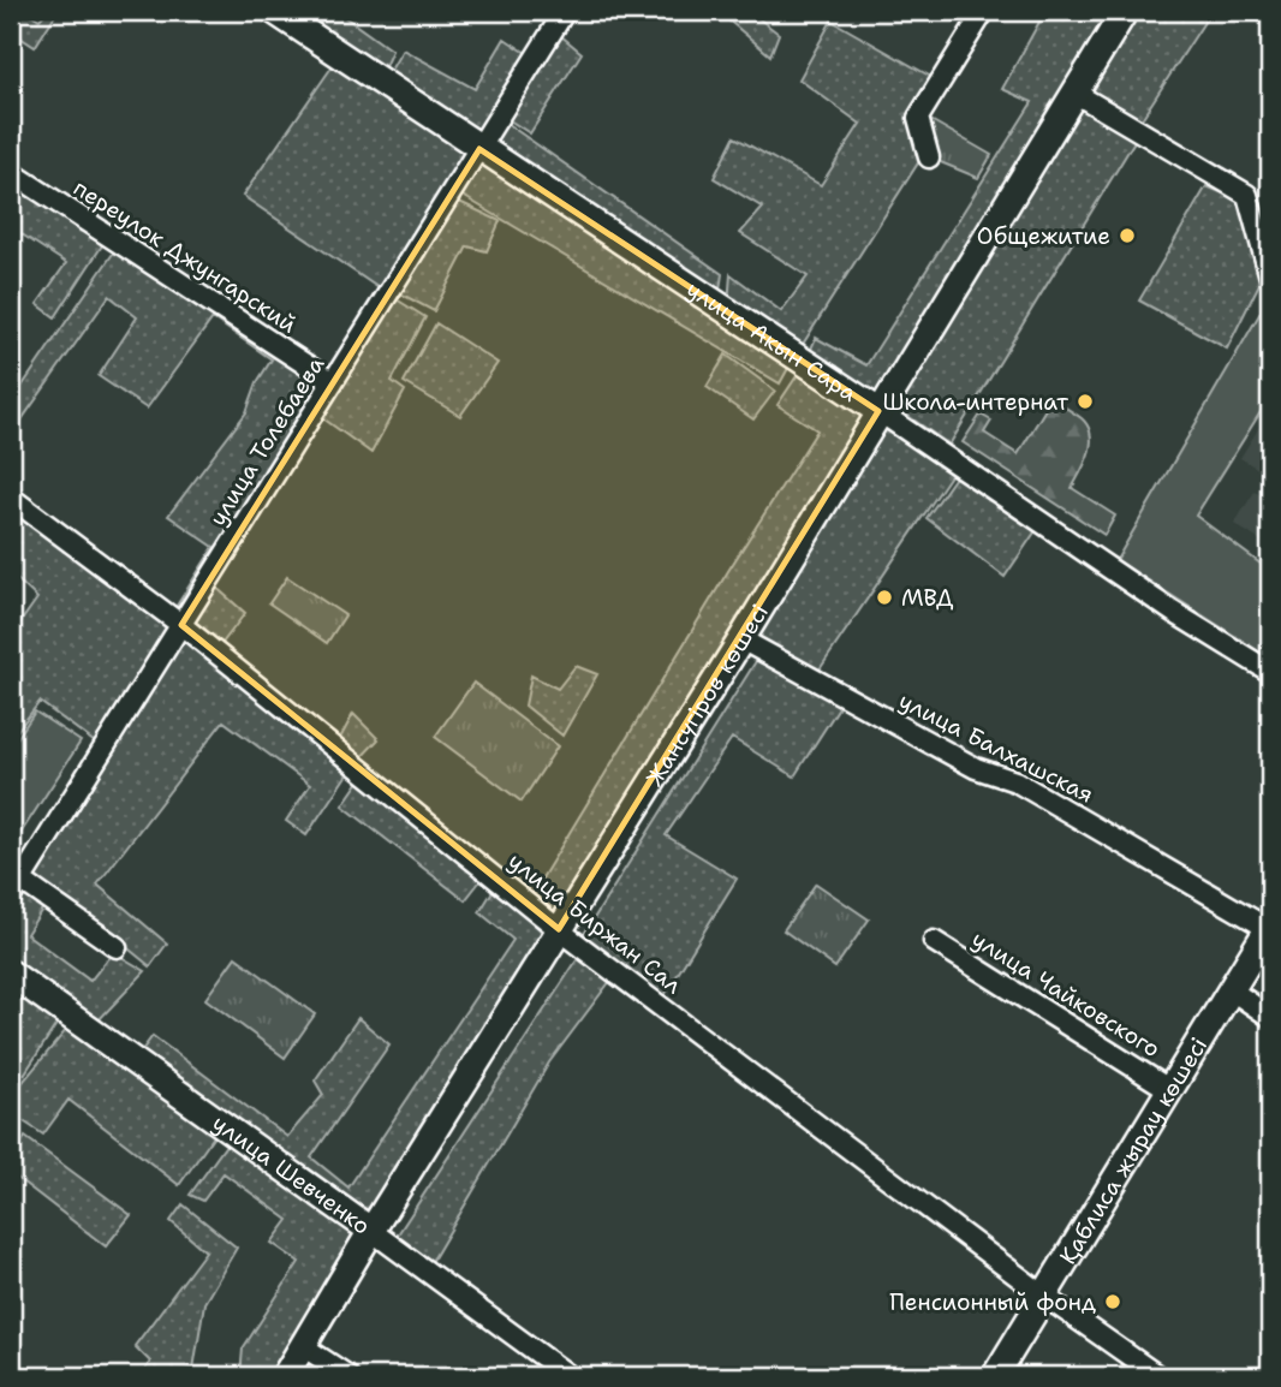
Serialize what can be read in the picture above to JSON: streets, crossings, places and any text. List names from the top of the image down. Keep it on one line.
{"streets":{"main road":["улица Акын Сара","Жансүгіров көшесі","Қаблиса жырау көшесі","улица Шевченко"],"street":["переулок Джунгарский","улица Толебаева","улица Балхашская","улица Биржан Сал","улица Чайковского"]},"crossings":[["переулок Джунгарский","улица Толебаева"],["улица Акын Сара","улица Толебаева"],["улица Акын Сара","Жансүгіров көшесі"],["улица Толебаева","улица Биржан Сал"],["Жансүгіров көшесі","улица Балхашская"],["Жансүгіров көшесі","улица Биржан Сал"],["Жансүгіров көшесі","улица Шевченко"],["улица Балхашская","Қаблиса жырау көшесі"],["улица Биржан Сал","Қаблиса жырау көшесі"],["улица Чайковского","Қаблиса жырау көшесі"]],"places":["Общежитие","Школа-интернат","МВД","Пенсионный фонд"]}
